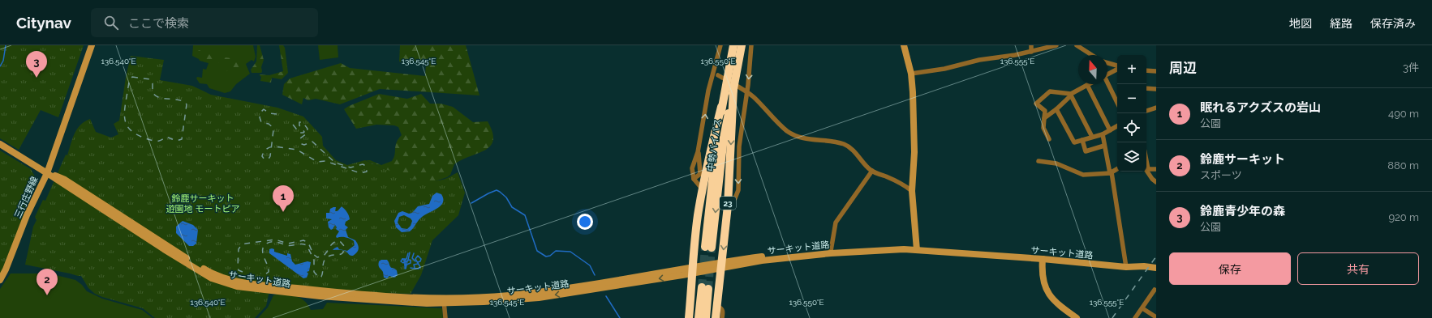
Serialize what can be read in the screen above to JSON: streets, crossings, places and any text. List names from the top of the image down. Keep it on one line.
{"streets":{"highway":["中勢バイパス","23"],"street":["三行庄野線","サーキット道路"]},"crossings":[["中勢バイパス","23"],["三行庄野線","サーキット道路"],["23","サーキット道路"]],"parks":["鈴鹿サーキット 遊園地 モートピア"],"north":"top","page":{"header":"Citynav","search":"ここで検索","nav":["地図","経路","保存済み"],"heading":["周辺","3件"],"pins":["3","1","2"],"map_buttons":["+","−"],"list":[{"mark":"1","name":"眠れるアクズスの岩山","note":"公園","value":"490 m"},{"mark":"2","name":"鈴鹿サーキット","note":"スポーツ","value":"880 m"},{"mark":"3","name":"鈴鹿青少年の森","note":"公園","value":"920 m"}],"buttons":["保存","共有"]},"coordinates":["136.540°E","136.545°E","136.550°E","136.555°E"]}
